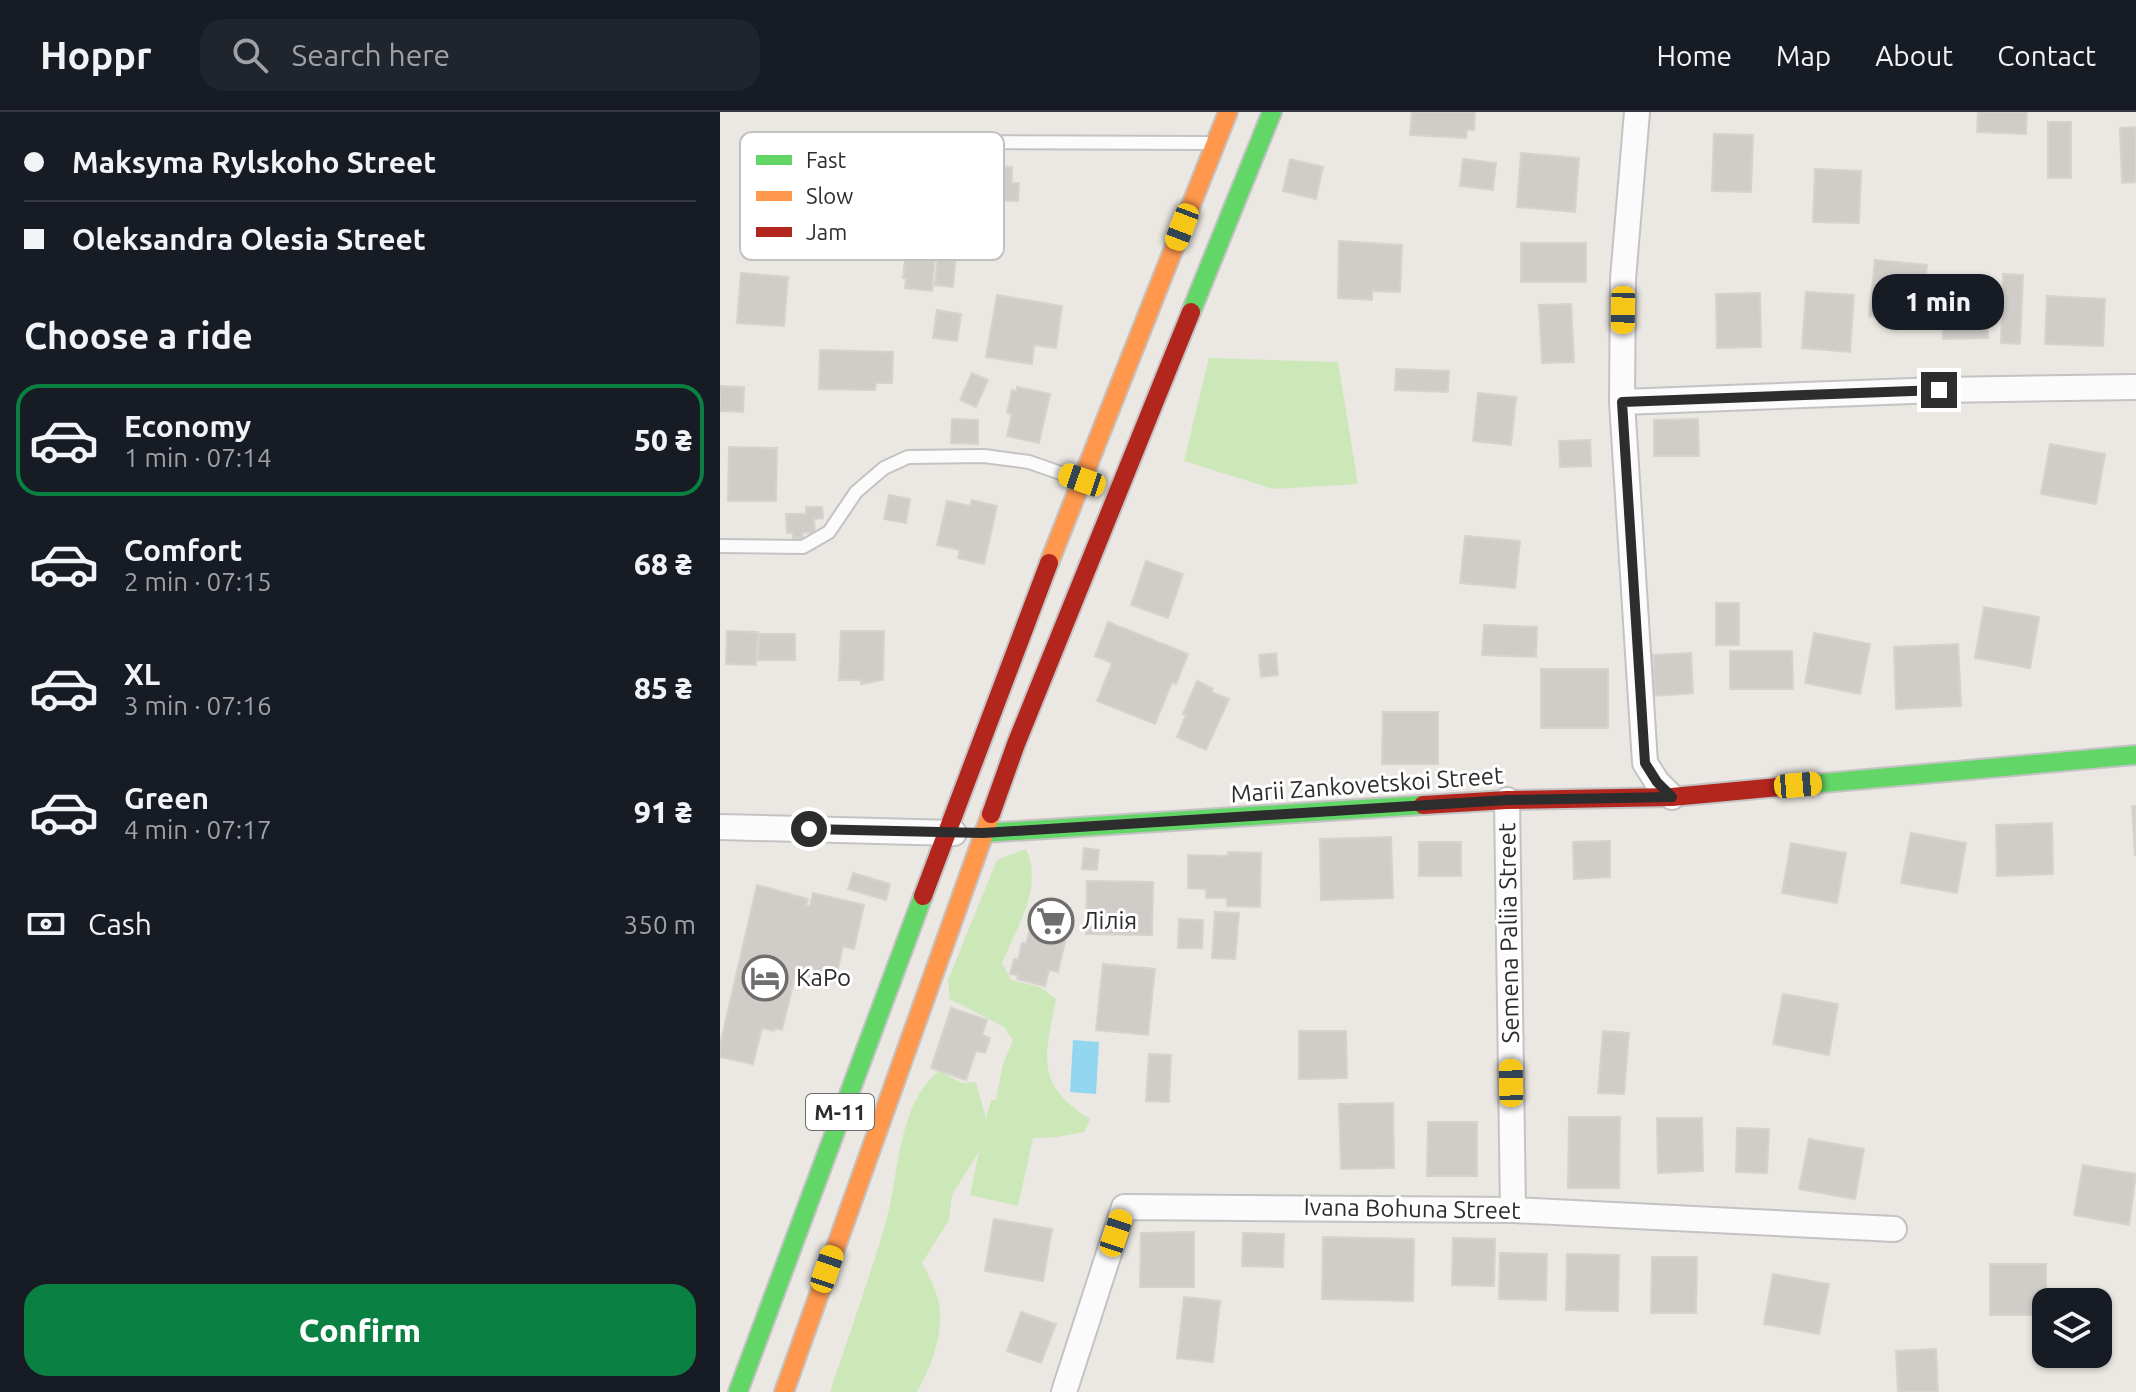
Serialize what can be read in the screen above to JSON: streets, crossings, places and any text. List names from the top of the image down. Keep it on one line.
{"streets":{"main road":["Marii Zankovetskoi Street","М-11"],"street":["Semena Paliia Street","Ivana Bohuna Street"]},"crossings":[["Marii Zankovetskoi Street","Semena Paliia Street"],["Marii Zankovetskoi Street","М-11"],["Semena Paliia Street","Ivana Bohuna Street"]],"places":{"supermarket":["Лілія"],"hotel":["КаРо"]},"legend":["Fast","Slow","Jam"],"page":{"header":"Hoppr","search":"Search here","nav":["Home","Map","About","Contact"],"banner":["Maksyma Rylskoho Street","Oleksandra Olesia Street"],"bubble":"1 min","heading":"Choose a ride","list":[{"name":"Economy","note":"1 min · 07:14","value":"50 ₴"},{"name":"Comfort","note":"2 min · 07:15","value":"68 ₴"},{"name":"XL","note":"3 min · 07:16","value":"85 ₴"},{"name":"Green","note":"4 min · 07:17","value":"91 ₴"}],"pay":["Cash","350 m"],"buttons":"Confirm"}}
